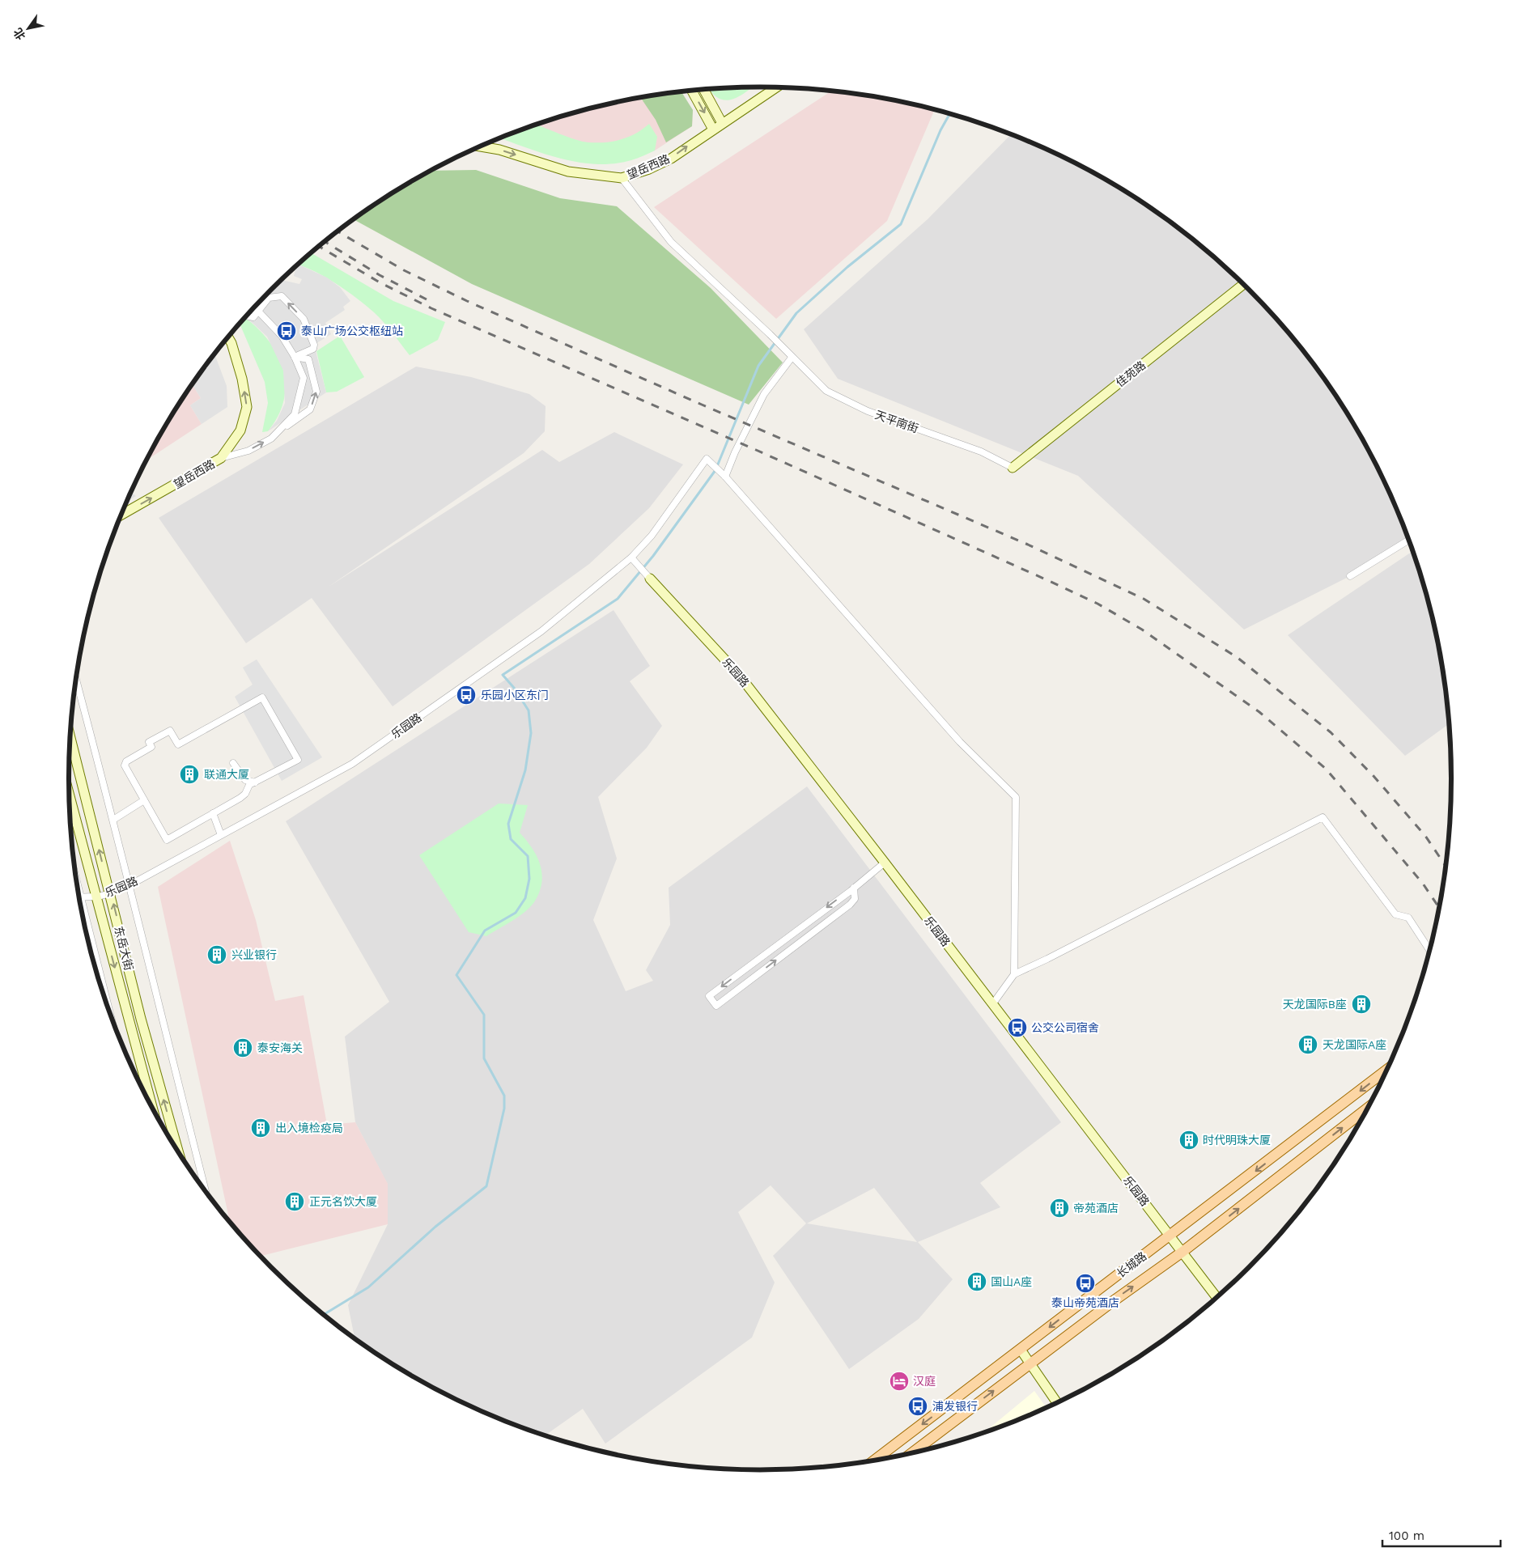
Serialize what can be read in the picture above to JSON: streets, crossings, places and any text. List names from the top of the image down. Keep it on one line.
{"streets":{"main road":["长城路"],"street":["望岳西路","佳苑路","天平南街","乐园路","东岳大街"]},"crossings":[["望岳西路","天平南街"],["佳苑路","天平南街"],["乐园路","东岳大街"],["乐园路","长城路"]],"places":{"bus stop":["泰山广场公交枢纽站","乐园小区东门","公交公司宿舍","泰山帝苑酒店","浦发银行"],"building":["联通大厦","兴业银行","天龙国际B座","天龙国际A座","泰安海关","出入境检疫局","时代明珠大厦","正元名饮大厦","帝苑酒店","国山A座"],"hotel":["汉庭"]},"scale_bar":"100 m","north":"bottom left"}
